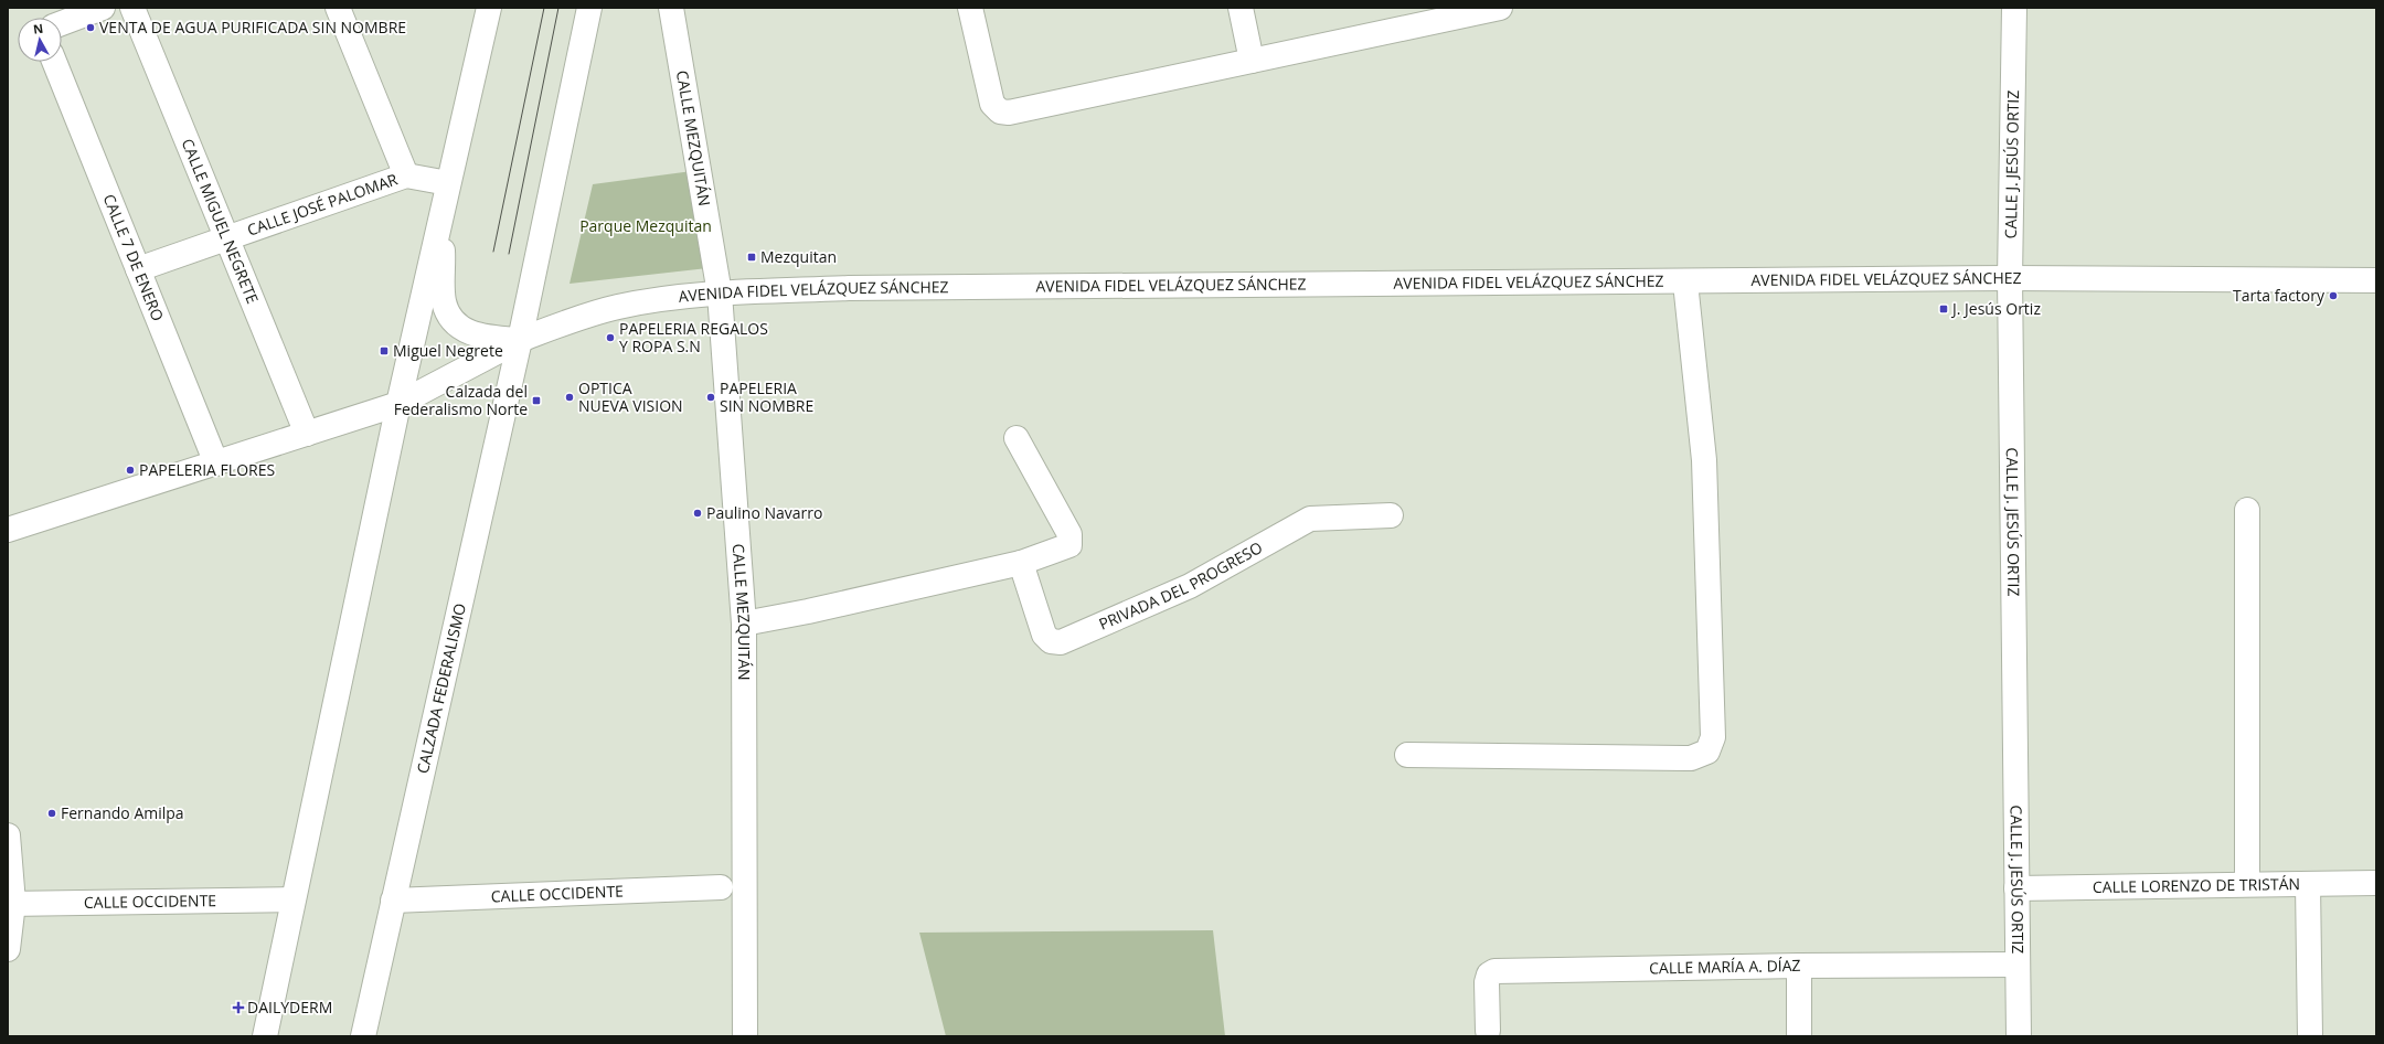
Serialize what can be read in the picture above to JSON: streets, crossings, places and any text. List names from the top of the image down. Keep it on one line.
{"streets":{"street":["CALLE MEZQUITÁN","CALLE J. JESÚS ORTIZ","CALLE JOSÉ PALOMAR","CALLE MIGUEL NEGRETE","CALLE 7 DE ENERO","AVENIDA FIDEL VELÁZQUEZ SÁNCHEZ","PRIVADA DEL PROGRESO","CALZADA FEDERALISMO","CALLE LORENZO DE TRISTÁN","CALLE OCCIDENTE","CALLE MARÍA A. DÍAZ"]},"crossings":[["CALLE MEZQUITÁN","AVENIDA FIDEL VELÁZQUEZ SÁNCHEZ"],["CALLE J. JESÚS ORTIZ","AVENIDA FIDEL VELÁZQUEZ SÁNCHEZ"],["CALLE J. JESÚS ORTIZ","CALLE LORENZO DE TRISTÁN"],["CALLE J. JESÚS ORTIZ","CALLE MARÍA A. DÍAZ"],["CALLE JOSÉ PALOMAR","CALLE MIGUEL NEGRETE"],["CALLE JOSÉ PALOMAR","CALLE 7 DE ENERO"],["CALLE MIGUEL NEGRETE","AVENIDA FIDEL VELÁZQUEZ SÁNCHEZ"],["CALLE 7 DE ENERO","AVENIDA FIDEL VELÁZQUEZ SÁNCHEZ"],["AVENIDA FIDEL VELÁZQUEZ SÁNCHEZ","CALZADA FEDERALISMO"],["CALZADA FEDERALISMO","CALLE OCCIDENTE"]],"parks":["Parque Mezquitan"],"places":{"other":["VENTA DE AGUA PURIFICADA SIN NOMBRE","Tarta factory","PAPELERIA REGALOS Y ROPA S.N","OPTICA NUEVA VISION","PAPELERIA SIN NOMBRE","PAPELERIA FLORES","Paulino Navarro","Fernando Amilpa"],"transit":["Mezquitan","J. Jesús Ortiz","Miguel Negrete","Calzada del Federalismo Norte"],"health":["DAILYDERM"]},"north":"top"}
